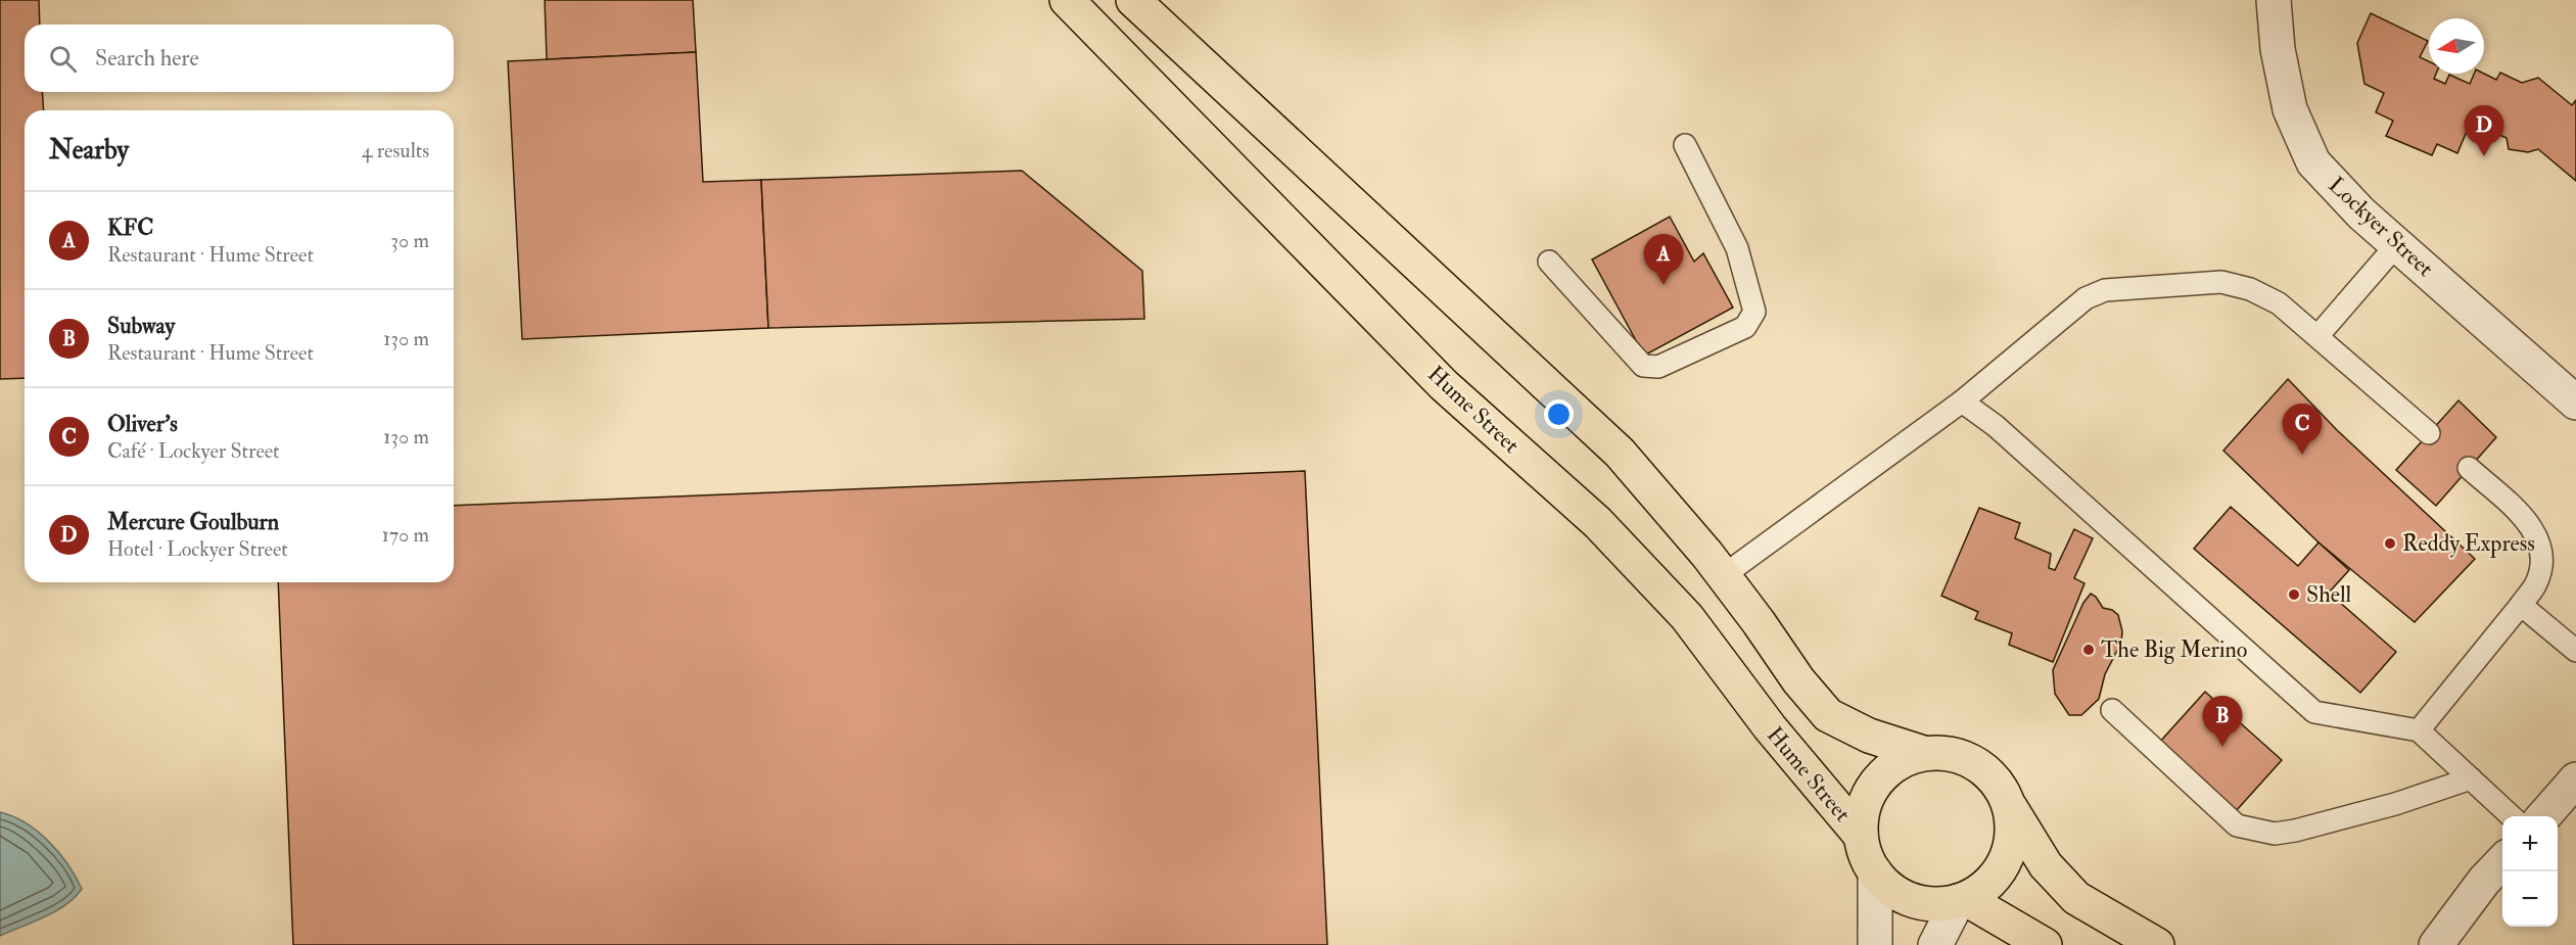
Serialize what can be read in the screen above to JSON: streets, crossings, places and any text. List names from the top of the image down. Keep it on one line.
{"streets":{"main road":["Hume Street"],"street":["Lockyer Street"]},"places":["Reddy Express","Shell","The Big Merino"],"north":"left","page":{"search":"Search here","pins":["D","A","C","B"],"heading":["Nearby","4 results"],"list":[{"mark":"A","name":"KFC","note":"Restaurant · Hume Street","value":"30 m"},{"mark":"B","name":"Subway","note":"Restaurant · Hume Street","value":"130 m"},{"mark":"C","name":"Oliver's","note":"Café · Lockyer Street","value":"130 m"},{"mark":"D","name":"Mercure Goulburn","note":"Hotel · Lockyer Street","value":"170 m"}],"map_buttons":["+","−"]}}
